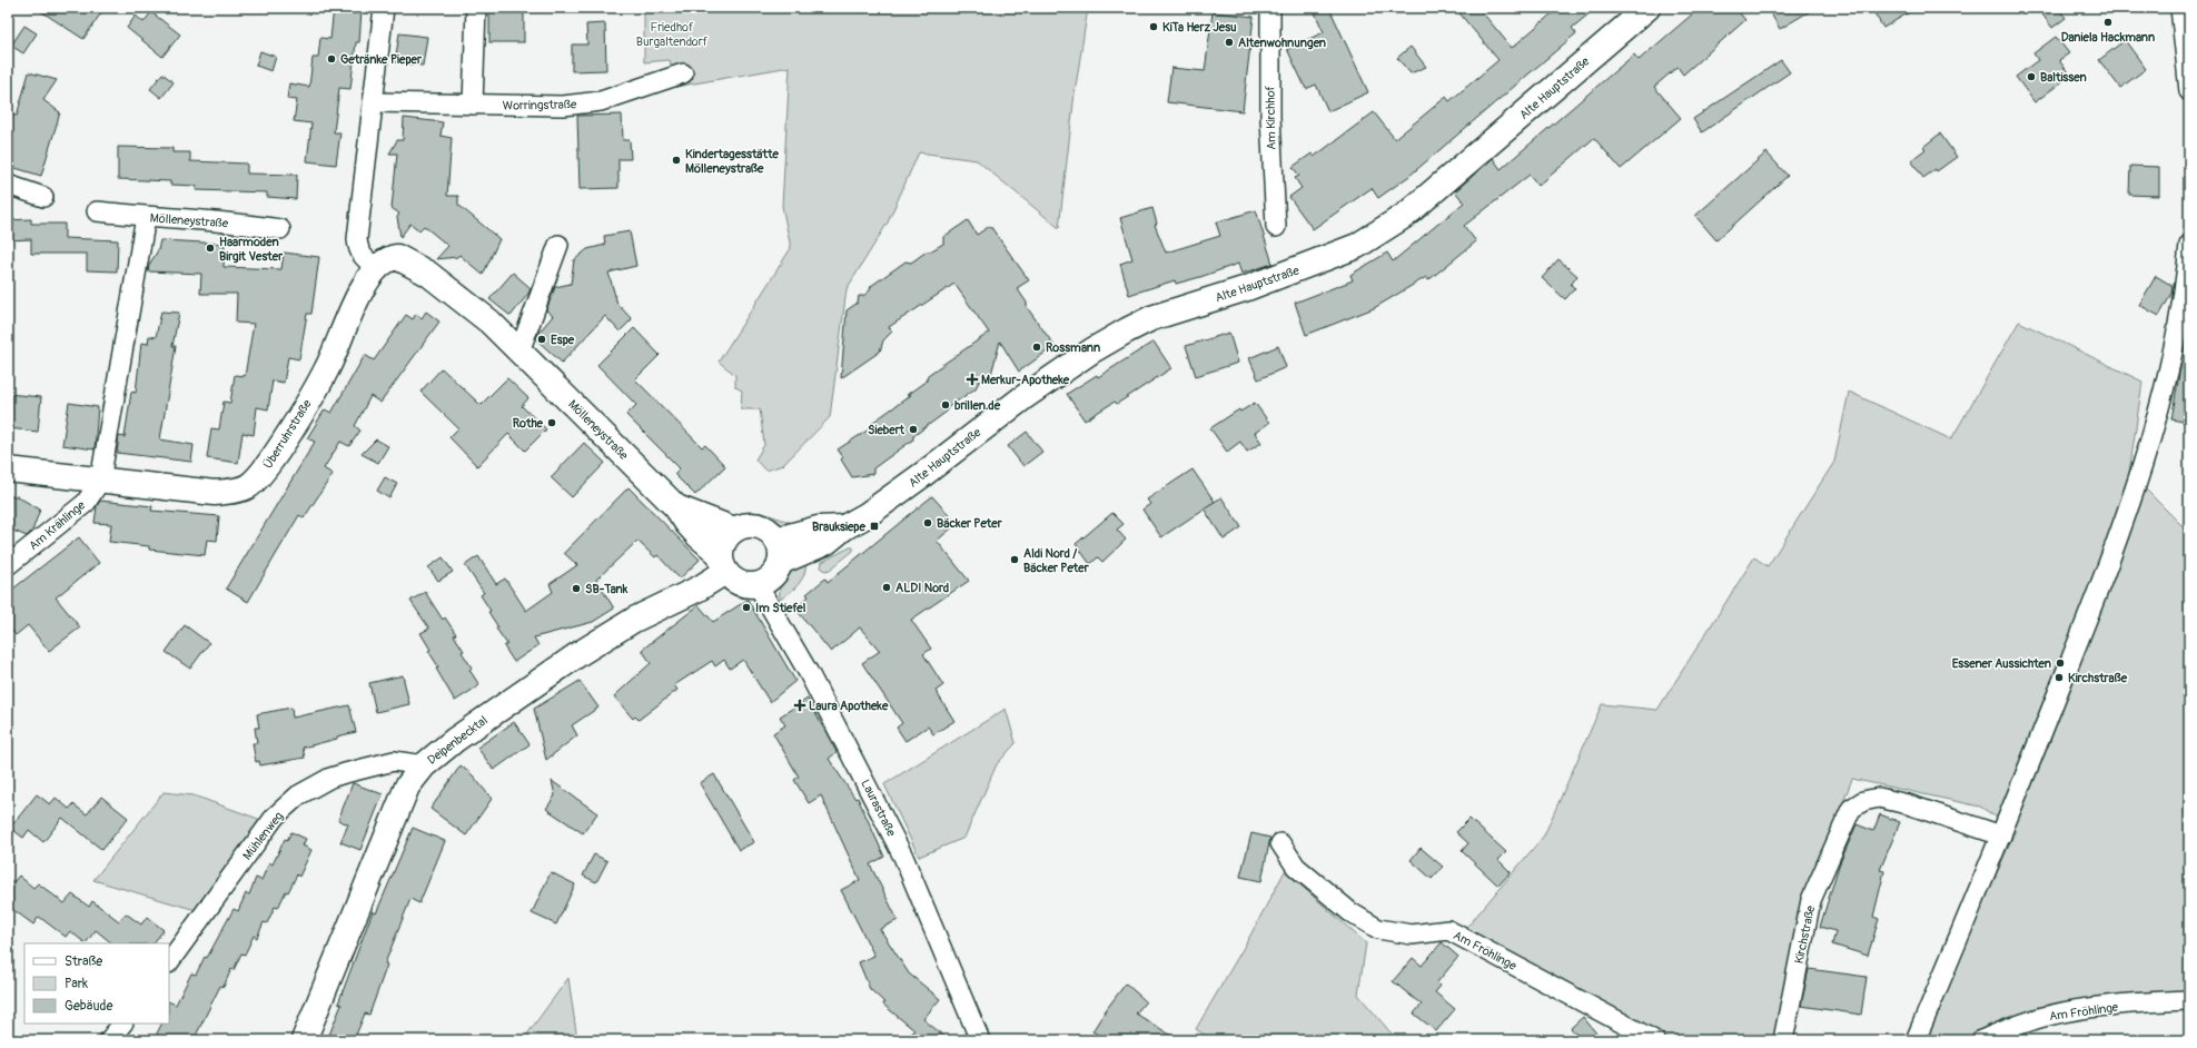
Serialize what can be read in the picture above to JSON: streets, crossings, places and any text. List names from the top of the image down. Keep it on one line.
{"streets":{"main road":["Alte Hauptstraße","Mölleneystraße","Überruhrstraße","Deipenbecktal"],"street":["Worringstraße","Am Kirchhof","Am Krählinge","Laurastraße","Mühlenweg","Kirchstraße","Am Fröhlinge"]},"crossings":[["Alte Hauptstraße","Mölleneystraße"],["Alte Hauptstraße","Deipenbecktal"],["Alte Hauptstraße","Laurastraße"],["Mölleneystraße","Überruhrstraße"],["Mölleneystraße","Deipenbecktal"],["Mölleneystraße","Laurastraße"],["Überruhrstraße","Am Krählinge"],["Deipenbecktal","Laurastraße"],["Deipenbecktal","Mühlenweg"]],"parks":["Friedhof Burgaltendorf"],"places":{"other":["Daniela Hackmann","KiTa Herz Jesu","Altenwohnungen","Getränke Pieper","Baltissen","Kindertagesstätte Mölleneystraße","Haarmoden Birgit Vester","Espe","Rossmann","brillen.de","Rothe","Siebert","Bäcker Peter","Aldi Nord / Bäcker Peter","ALDI Nord","SB-Tank","Im Stiefel","Essener Aussichten","Kirchstraße"],"health":["Merkur-Apotheke","Laura Apotheke"],"transit":["Brauksiepe"]},"legend":["Straße","Park","Gebäude"]}
